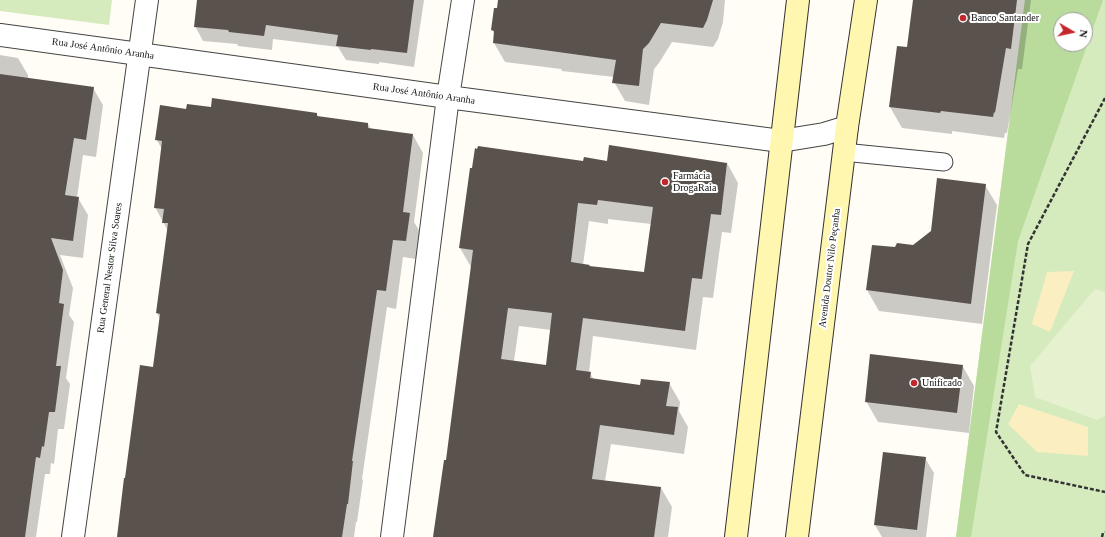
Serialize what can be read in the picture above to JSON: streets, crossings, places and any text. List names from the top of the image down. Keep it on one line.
{"streets":{"main road":["Avenida Doutor Nilo Peçanha"],"street":["Rua José Antônio Aranha","Rua General Nestor Silva Soares"]},"crossings":[["Rua José Antônio Aranha","Rua General Nestor Silva Soares"],["Rua José Antônio Aranha","Avenida Doutor Nilo Peçanha"]],"places":["Banco Santander","Farmácia DrogaRaia","Unificado"],"north":"right"}
